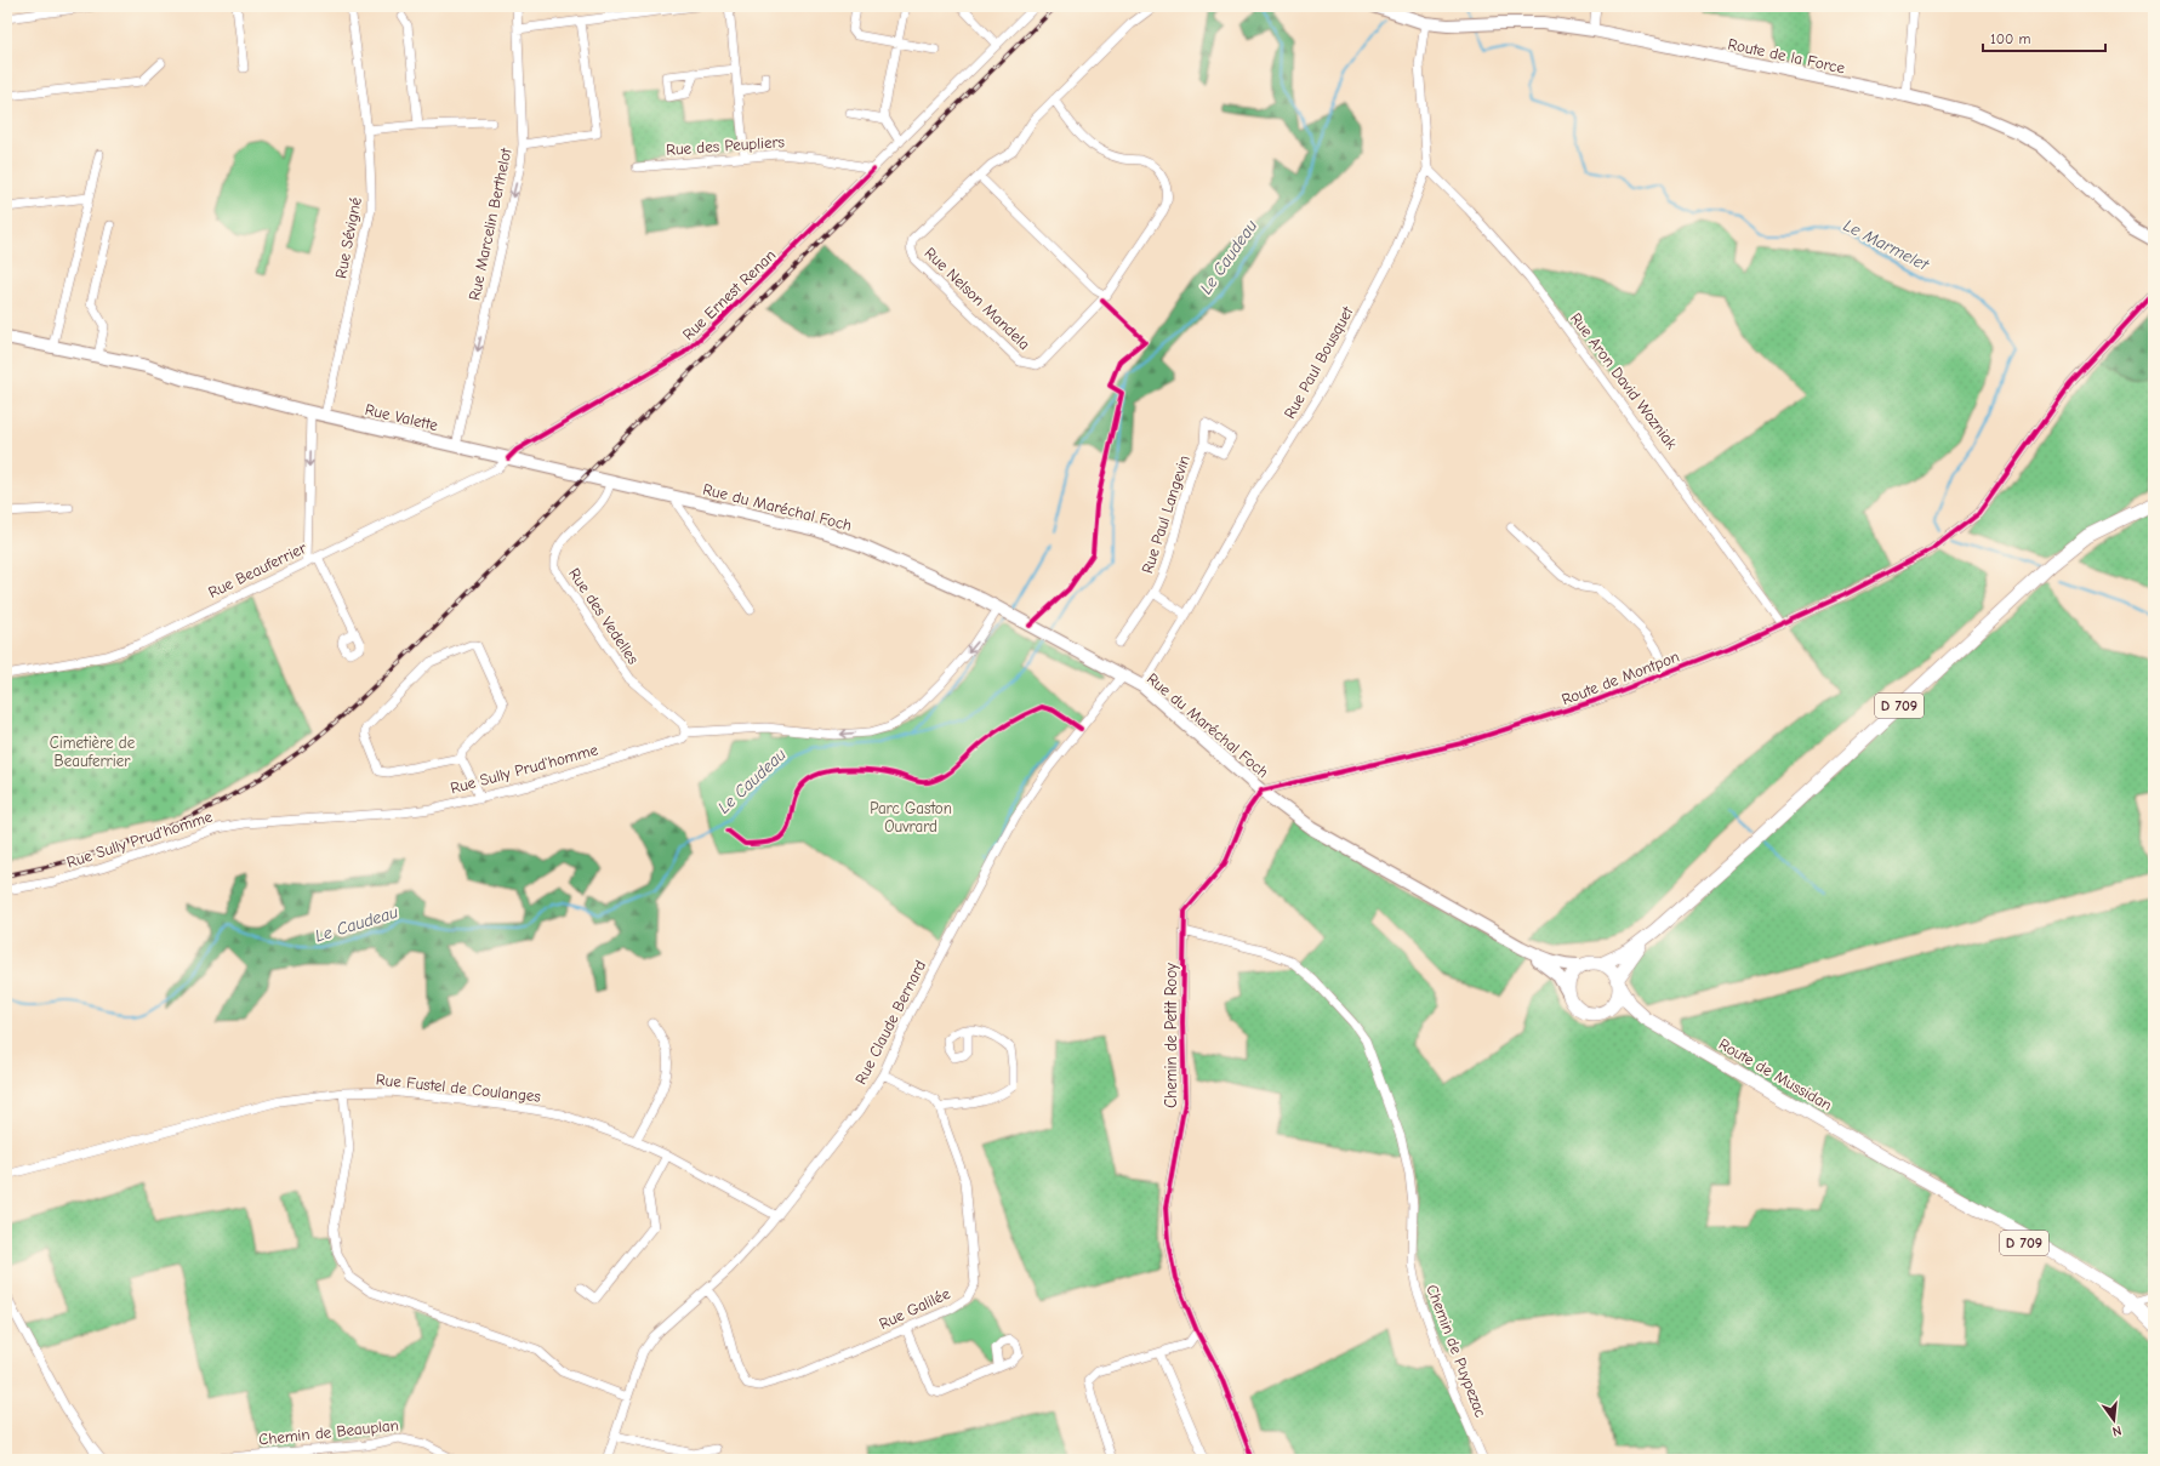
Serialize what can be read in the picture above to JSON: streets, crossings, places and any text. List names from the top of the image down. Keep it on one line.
{"streets":{"main road":["Route de la Force","Rue Valette","Rue du Maréchal Foch","D 709","Route de Mussidan"],"street":["Rue des Peupliers","Rue Marcelin Berthelot","Rue Sévigné","Rue Ernest Renan","Rue Nelson Mandela","Rue Paul Bousquet","Rue Aron David Wozniak","Rue Paul Langevin","Rue Beauferrier","Rue des Vedelles","Route de Montpon","Rue Sully Prud'homme","Rue Claude Bernard","Chemin de Petit Rooy","Rue Fustel de Coulanges","Rue Galilée","Chemin de Puypezac","Chemin de Beauplan"]},"crossings":[["Route de la Force","Rue Paul Bousquet"],["Rue des Peupliers","Rue Ernest Renan"],["Rue Marcelin Berthelot","Rue Valette"],["Rue Sévigné","Rue Valette"],["Rue Ernest Renan","Rue Valette"],["Rue Ernest Renan","Rue Beauferrier"],["Rue Paul Bousquet","Rue Aron David Wozniak"],["Rue Paul Bousquet","Rue du Maréchal Foch"],["Rue Paul Bousquet","Rue Paul Langevin"],["Rue Aron David Wozniak","Route de Montpon"],["Rue Valette","Rue du Maréchal Foch"],["Rue Valette","Rue Beauferrier"],["Rue Valette","Rue des Vedelles"],["Rue du Maréchal Foch","Rue des Vedelles"],["Rue du Maréchal Foch","Route de Montpon"],["Rue du Maréchal Foch","D 709"],["Rue du Maréchal Foch","Rue Sully Prud'homme"],["Rue du Maréchal Foch","Rue Claude Bernard"],["Rue du Maréchal Foch","Chemin de Petit Rooy"],["Rue du Maréchal Foch","Route de Mussidan"],["Rue des Vedelles","Rue Sully Prud'homme"],["Route de Montpon","Chemin de Petit Rooy"],["D 709","Route de Mussidan"],["Rue Claude Bernard","Rue Fustel de Coulanges"],["Rue Claude Bernard","Rue Galilée"],["Chemin de Petit Rooy","Chemin de Puypezac"]],"one_way":["Rue Marcelin Berthelot"],"water":["Le Marmelet","Le Caudeau"],"parks":["Cimetière de Beauferrier","Parc Gaston Ouvrard"],"scale_bar":"100 m","north":"bottom"}
